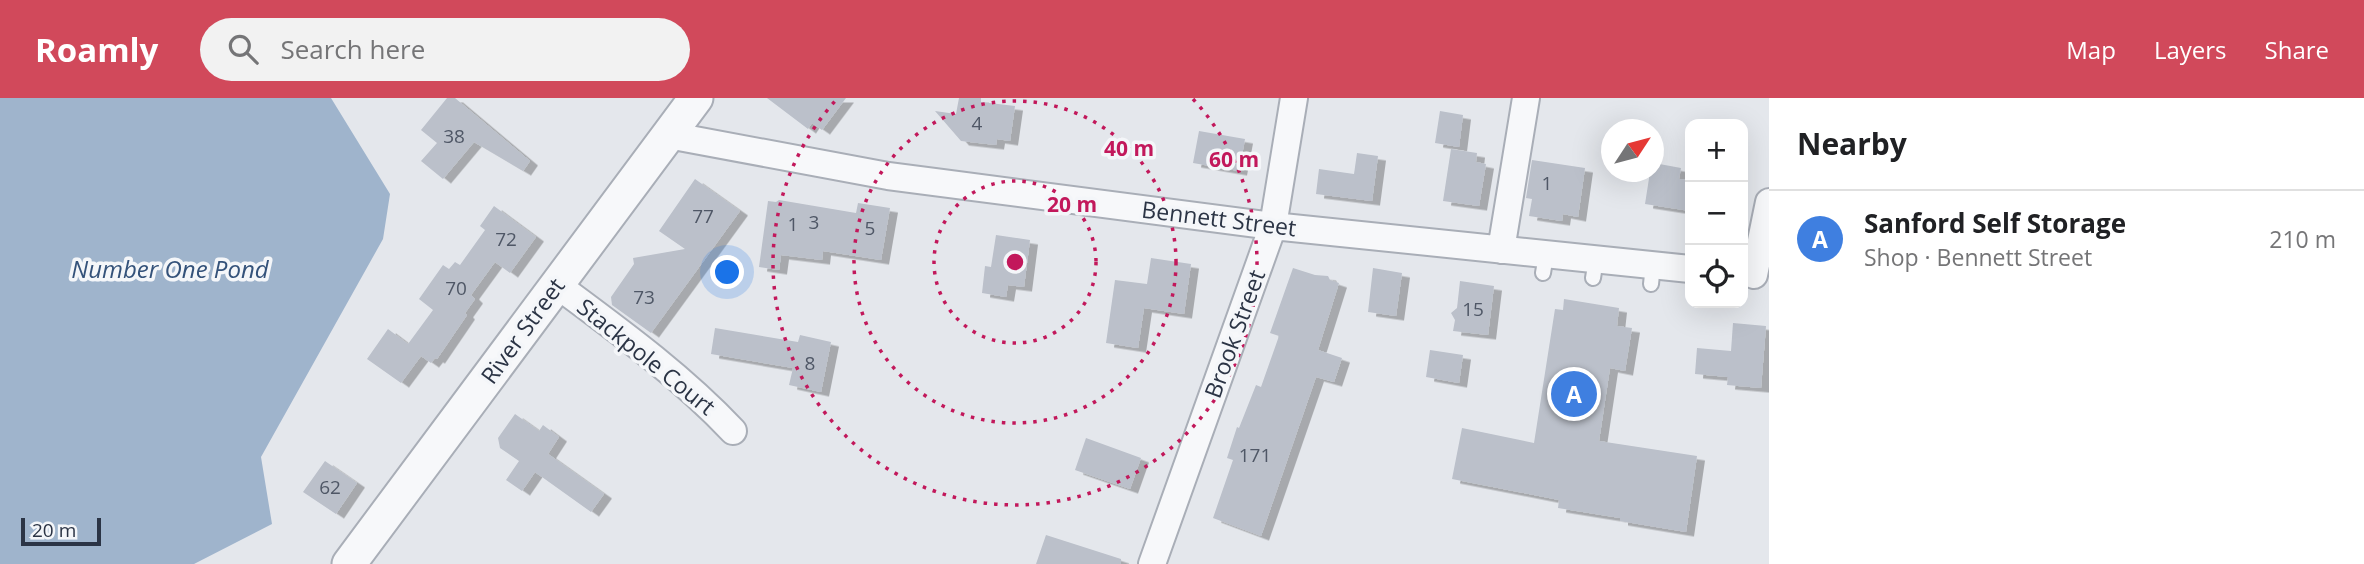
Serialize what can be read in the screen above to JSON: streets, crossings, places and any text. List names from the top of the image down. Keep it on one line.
{"streets":{"street":["Bennett Street","River Street","Brook Street","Stackpole Court"]},"crossings":[["Bennett Street","River Street"],["Bennett Street","Brook Street"],["River Street","Stackpole Court"]],"water":["Number One Pond"],"house_numbers":["4","38","1","77","3","1","5","72","70","73","15","8","171","62"],"scale_bar":"20 m","north":"top right","page":{"header":"Roamly","search":"Search here","nav":["Map","Layers","Share"],"heading":"Nearby","map_buttons":["+","−"],"list":[{"mark":"A","name":"Sanford Self Storage","note":"Shop · Bennett Street","value":"210 m"}],"pins":"A","scale":"20 m"},"rings":["40 m","60 m","20 m"]}
